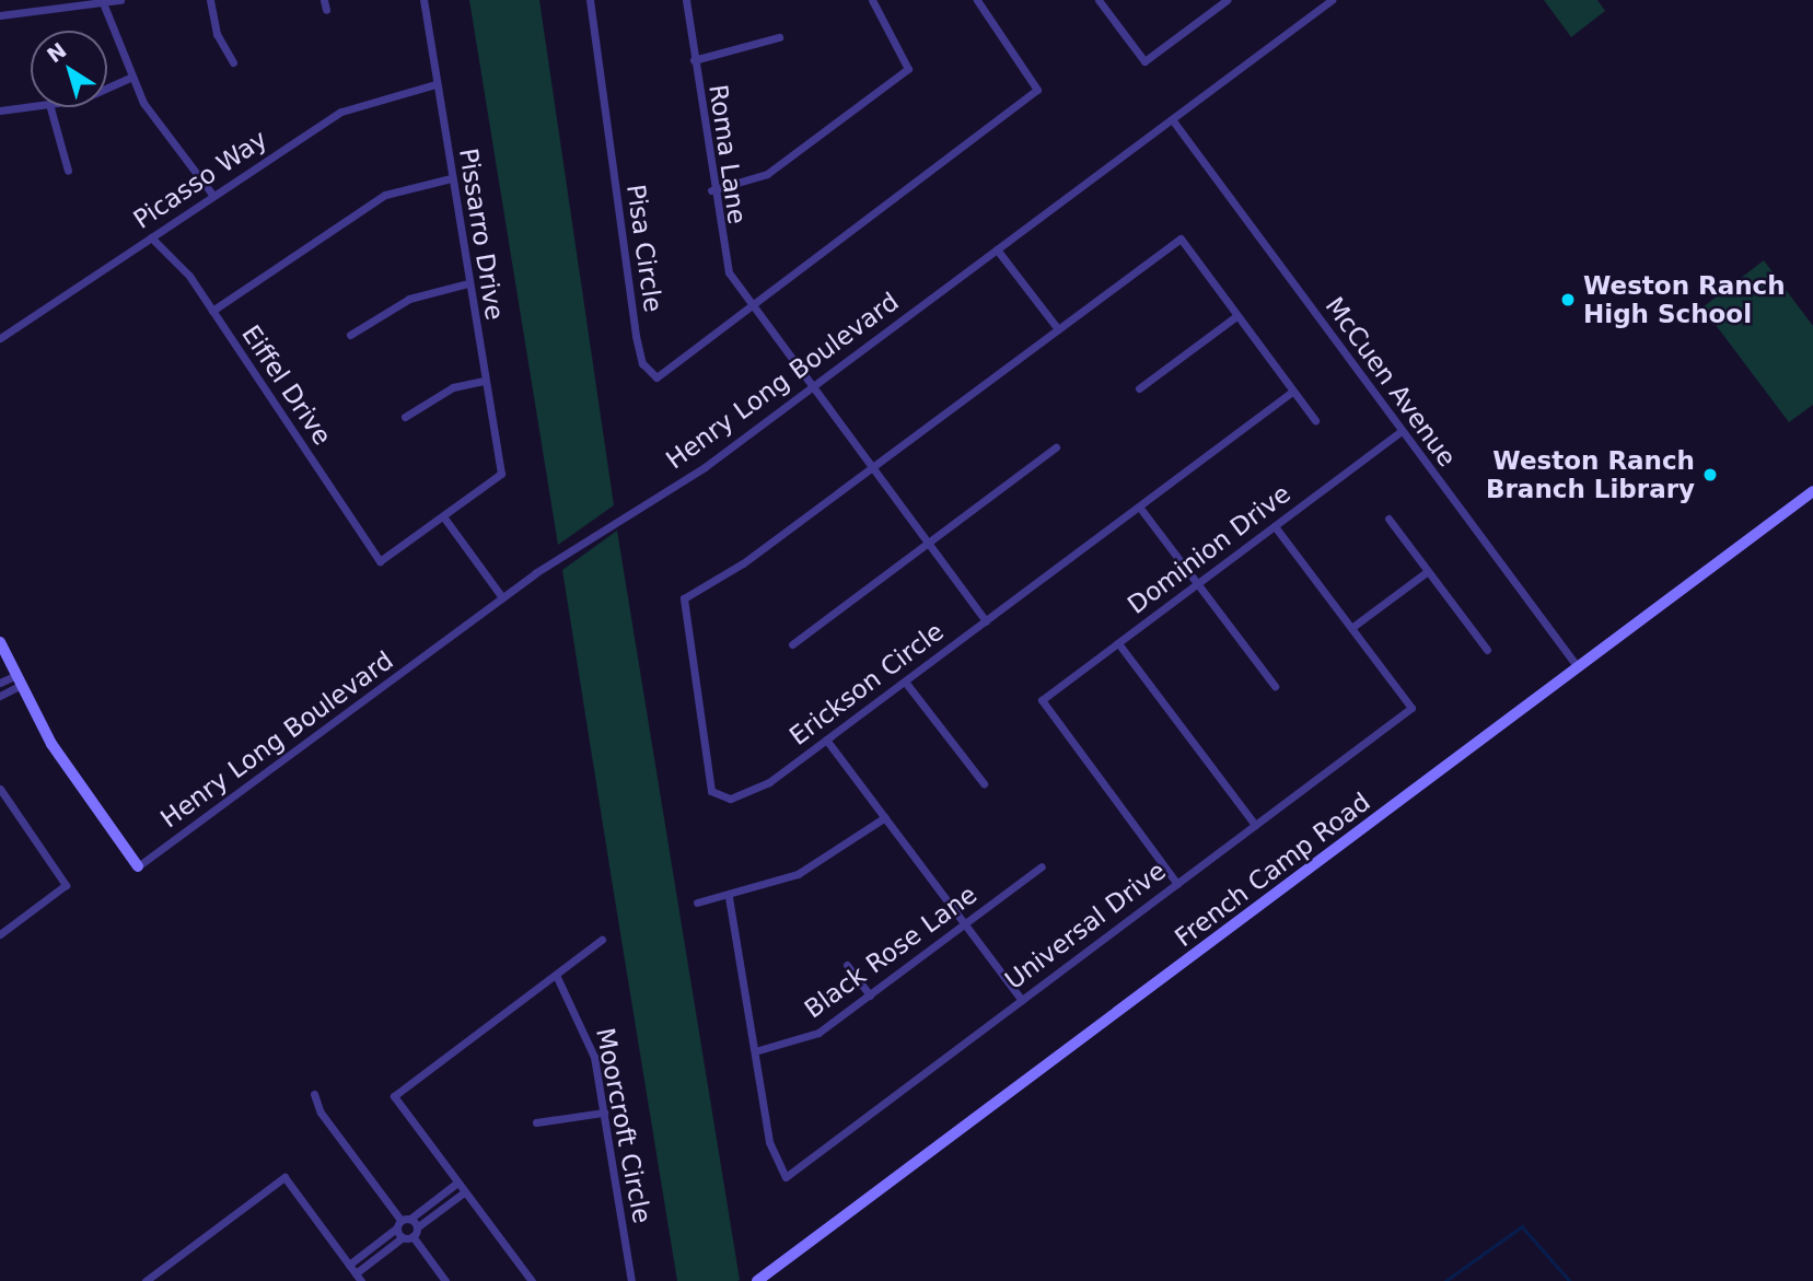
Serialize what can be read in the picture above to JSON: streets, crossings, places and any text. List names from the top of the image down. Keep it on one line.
{"streets":{"street":["Roma Lane","Picasso Way","Pissarro Drive","Pisa Circle","Henry Long Boulevard","McCuen Avenue","Eiffel Drive","Dominion Drive","Erickson Circle","French Camp Road","Universal Drive","Black Rose Lane","Moorcroft Circle"]},"crossings":[["Roma Lane","Pisa Circle"],["Picasso Way","Pissarro Drive"],["Picasso Way","Eiffel Drive"],["Pissarro Drive","Eiffel Drive"],["Henry Long Boulevard","McCuen Avenue"],["McCuen Avenue","Dominion Drive"],["McCuen Avenue","French Camp Road"],["Dominion Drive","Universal Drive"],["Universal Drive","Black Rose Lane"]],"places":["Weston Ranch High School","Weston Ranch Branch Library"],"north":"top left"}
